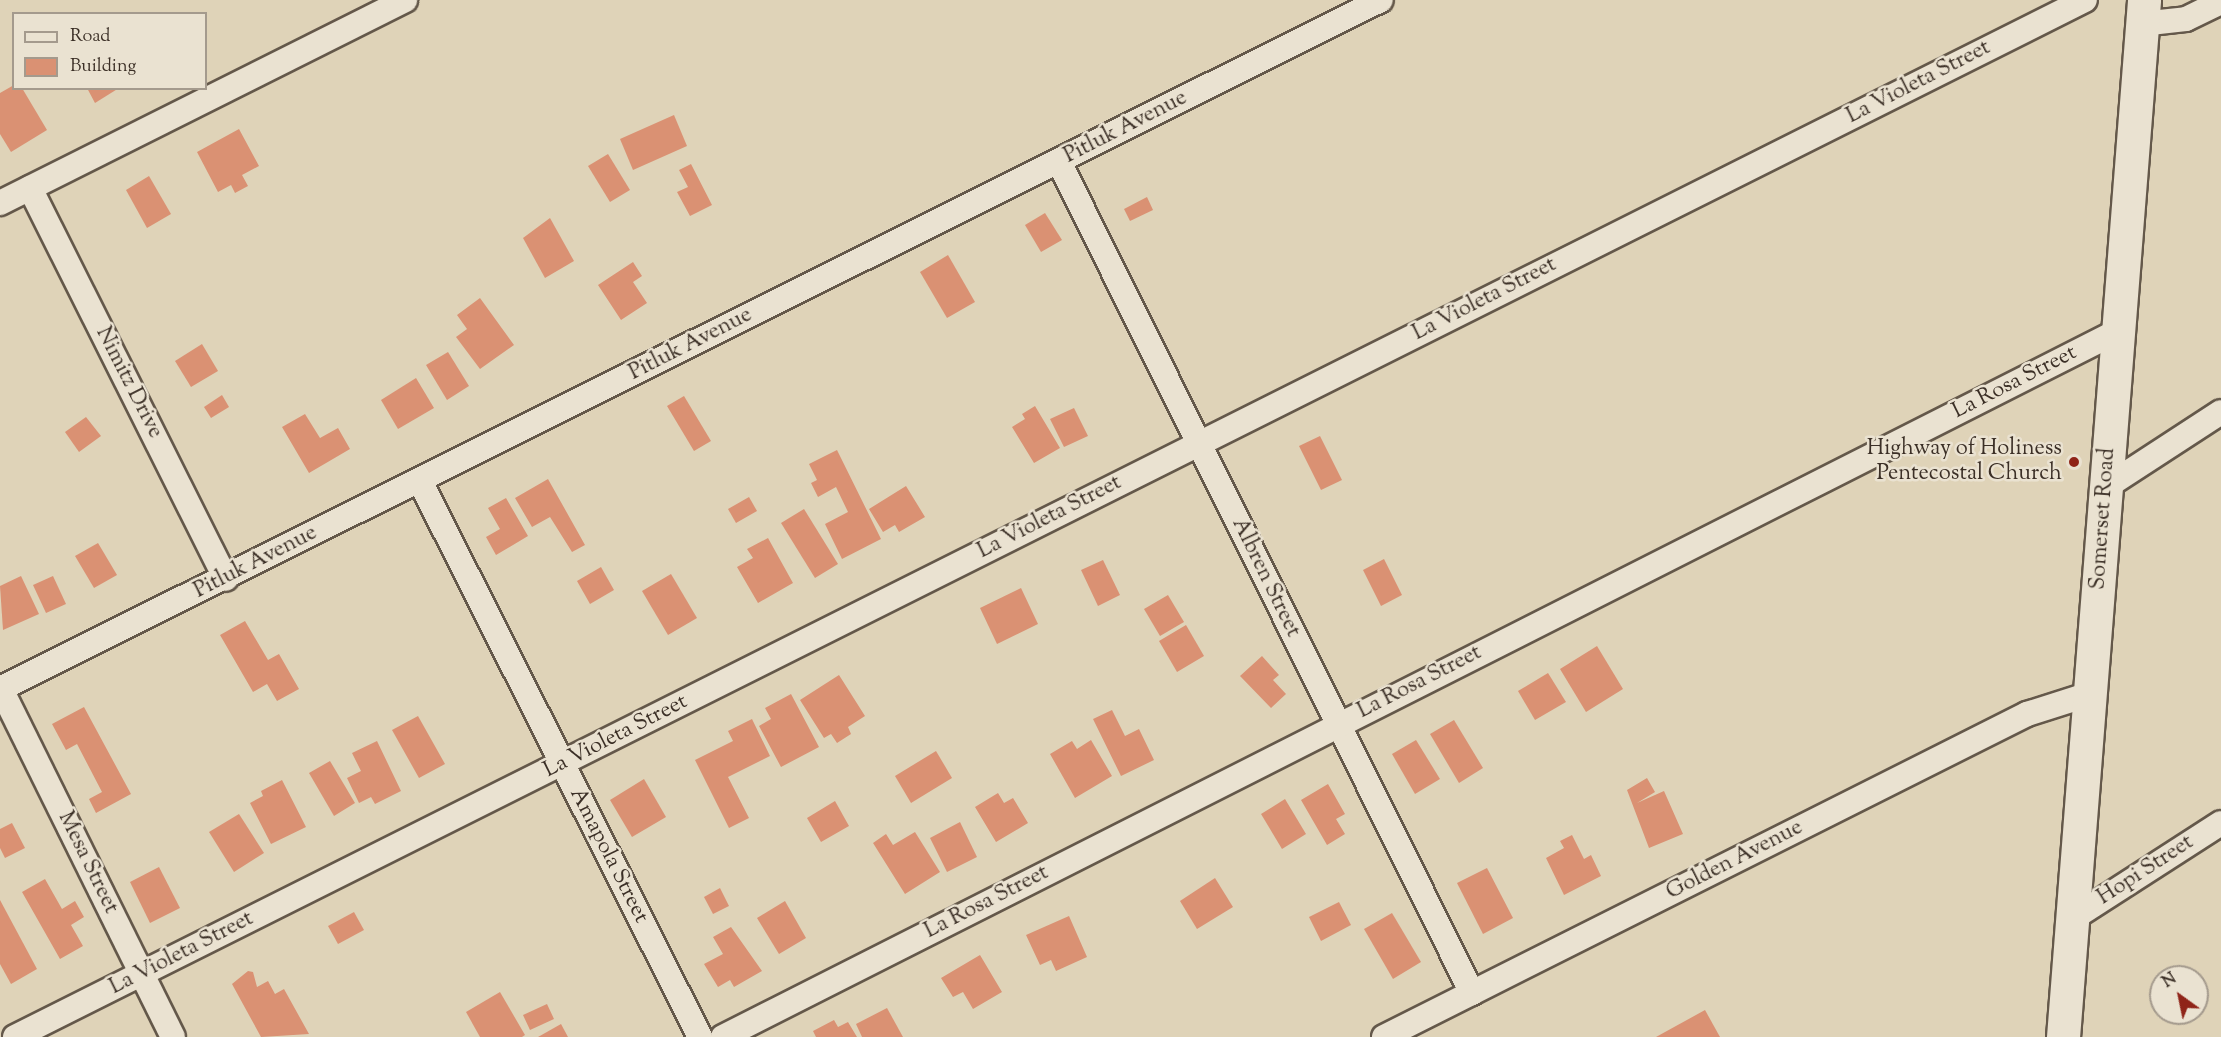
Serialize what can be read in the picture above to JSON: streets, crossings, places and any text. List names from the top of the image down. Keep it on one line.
{"streets":{"main road":["Somerset Road"],"street":["La Violeta Street","Pitluk Avenue","Nimitz Drive","La Rosa Street","Albren Street","Amapola Street","Golden Avenue","Mesa Street","Hopi Street"]},"crossings":[["La Violeta Street","Albren Street"],["La Violeta Street","Amapola Street"],["La Violeta Street","Mesa Street"],["Pitluk Avenue","Nimitz Drive"],["Pitluk Avenue","Albren Street"],["Pitluk Avenue","Amapola Street"],["Pitluk Avenue","Mesa Street"],["La Rosa Street","Somerset Road"],["La Rosa Street","Albren Street"],["Somerset Road","Golden Avenue"],["Somerset Road","Hopi Street"],["Albren Street","Golden Avenue"]],"places":["Highway of Holiness Pentecostal Church"],"legend":["Road","Building"],"north":"top left"}
